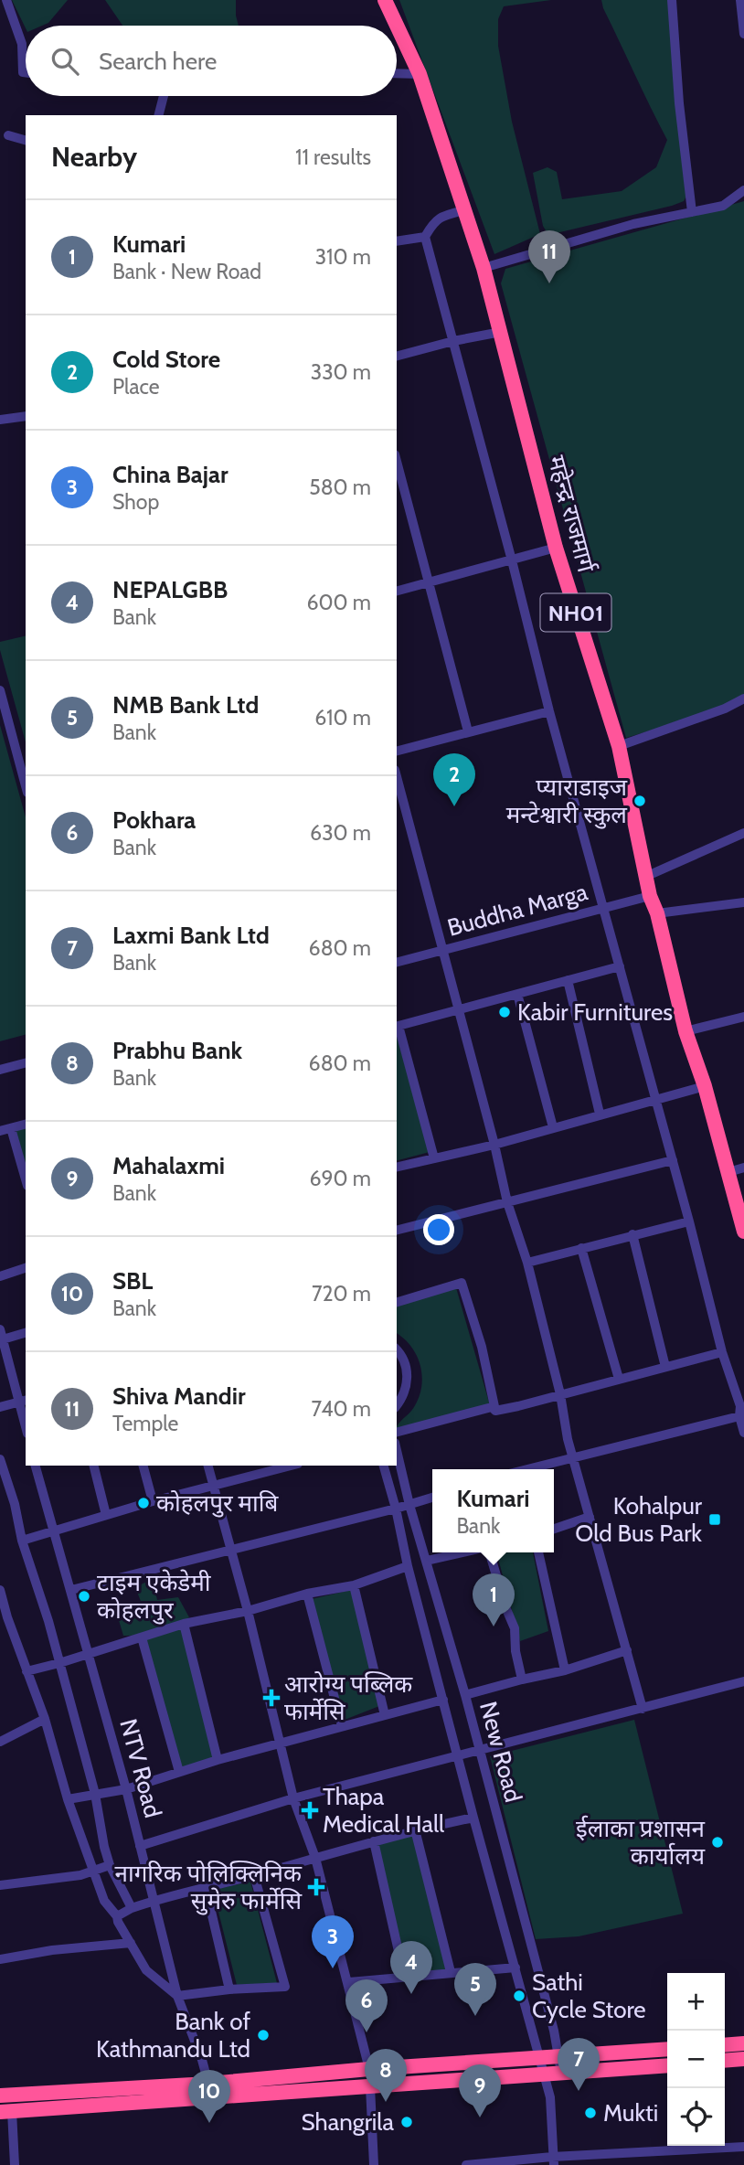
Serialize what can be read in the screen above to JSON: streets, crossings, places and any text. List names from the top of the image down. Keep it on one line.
{"streets":{"highway":["महेन्द्र राजमार्ग","NH01"],"street":["Buddha Marga","New Road","NTV Road"]},"crossings":[["महेन्द्र राजमार्ग","Buddha Marga"]],"places":{"other":["प्याराडाइज मन्टेश्वारी स्कुल","Kabir Furnitures","कोहलपुर माबि","टाइम एकेडेमी कोहलपुर","ईलाका प्रशासन कार्यालय","Sathi Cycle Store","Bank of Kathmandu Ltd","Mukti","Shangrila"],"transit":["Kohalpur Old Bus Park"],"health":["आरोग्य पब्लिक फार्मेसि","Thapa Medical Hall","नागरिक पोलिक्लिनिक सुमेरु फार्मेसि"]},"page":{"search":"Search here","heading":["Nearby","11 results"],"list":[{"mark":"1","name":"Kumari","note":"Bank · New Road","value":"310 m"},{"mark":"2","name":"Cold Store","note":"Place","value":"330 m"},{"mark":"3","name":"China Bajar","note":"Shop","value":"580 m"},{"mark":"4","name":"NEPALGBB","note":"Bank","value":"600 m"},{"mark":"5","name":"NMB Bank Ltd","note":"Bank","value":"610 m"},{"mark":"6","name":"Pokhara","note":"Bank","value":"630 m"},{"mark":"7","name":"Laxmi Bank Ltd","note":"Bank","value":"680 m"},{"mark":"8","name":"Prabhu Bank","note":"Bank","value":"680 m"},{"mark":"9","name":"Mahalaxmi","note":"Bank","value":"690 m"},{"mark":"10","name":"SBL","note":"Bank","value":"720 m"},{"mark":"11","name":"Shiva Mandir","note":"Temple","value":"740 m"}],"pins":["11","2","1","3","4","5","6","7","8","9","10"],"popup":["Kumari","Bank"],"map_buttons":["+","−"]}}
